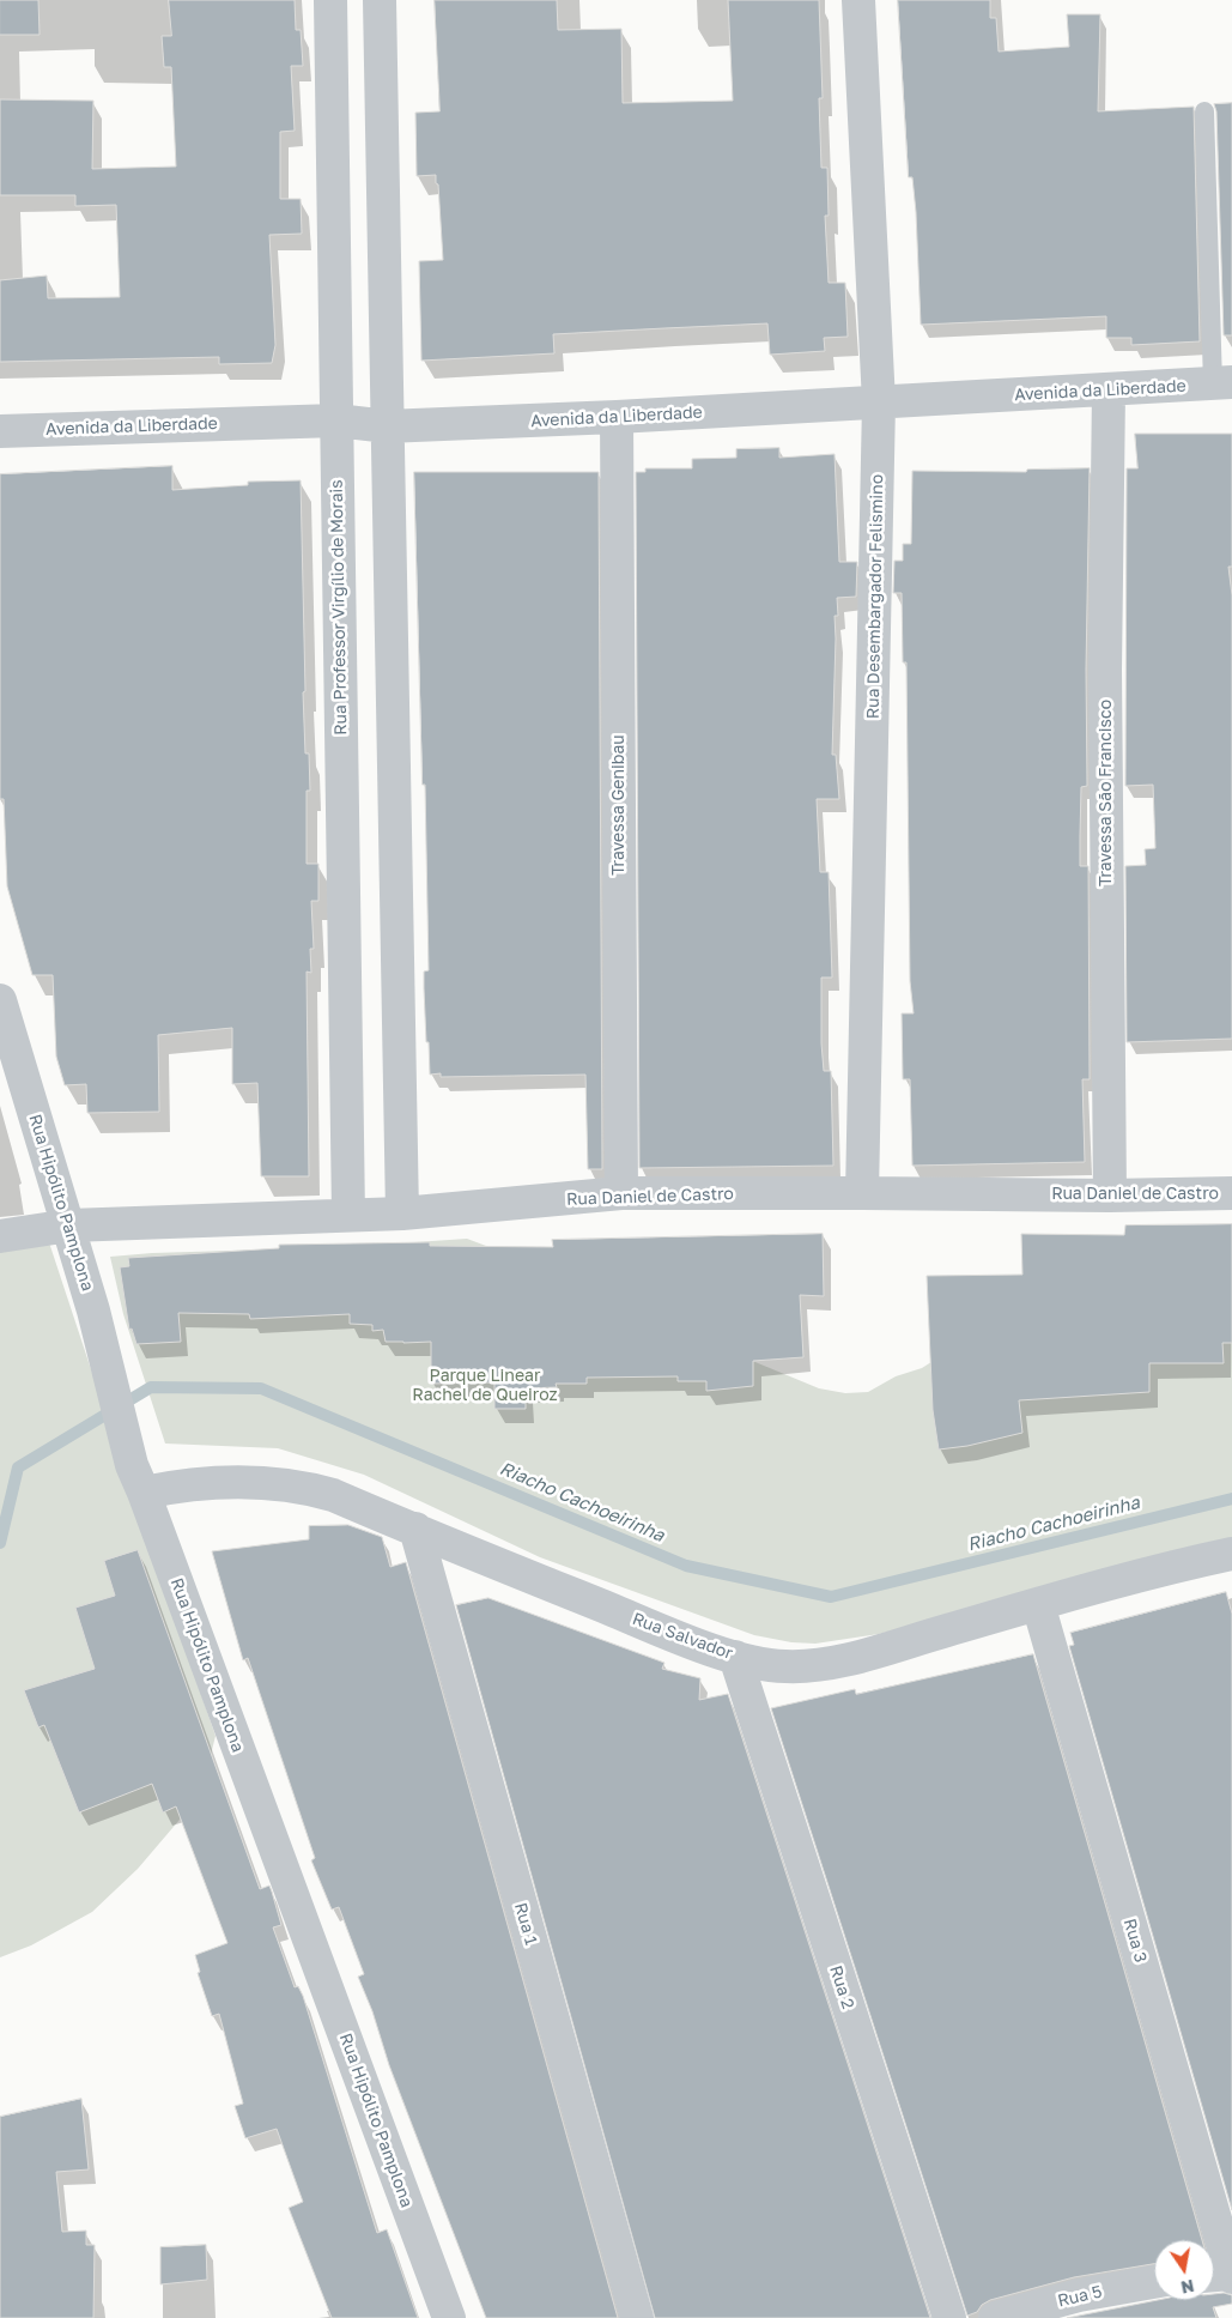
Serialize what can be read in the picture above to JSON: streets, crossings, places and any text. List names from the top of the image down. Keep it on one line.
{"streets":{"street":["Avenida da Liberdade","Rua Desembargador Felismino","Rua Professor Virgílio de Morais","Travessa São Francisco","Travessa Genibau","Rua Daniel de Castro","Rua Hipólito Pamplona","Rua Salvador","Rua 1","Rua 3","Rua 2","Rua 5"]},"crossings":[["Avenida da Liberdade","Rua Desembargador Felismino"],["Avenida da Liberdade","Rua Professor Virgílio de Morais"],["Avenida da Liberdade","Travessa São Francisco"],["Avenida da Liberdade","Travessa Genibau"],["Rua Desembargador Felismino","Rua Daniel de Castro"],["Rua Professor Virgílio de Morais","Rua Daniel de Castro"],["Travessa São Francisco","Rua Daniel de Castro"],["Travessa Genibau","Rua Daniel de Castro"],["Rua Daniel de Castro","Rua Hipólito Pamplona"],["Rua Hipólito Pamplona","Rua Salvador"],["Rua Salvador","Rua 1"],["Rua Salvador","Rua 3"],["Rua Salvador","Rua 2"]],"water":["Riacho Cachoeirinha"],"parks":["Parque Linear Rachel de Queiroz"],"north":"bottom"}
